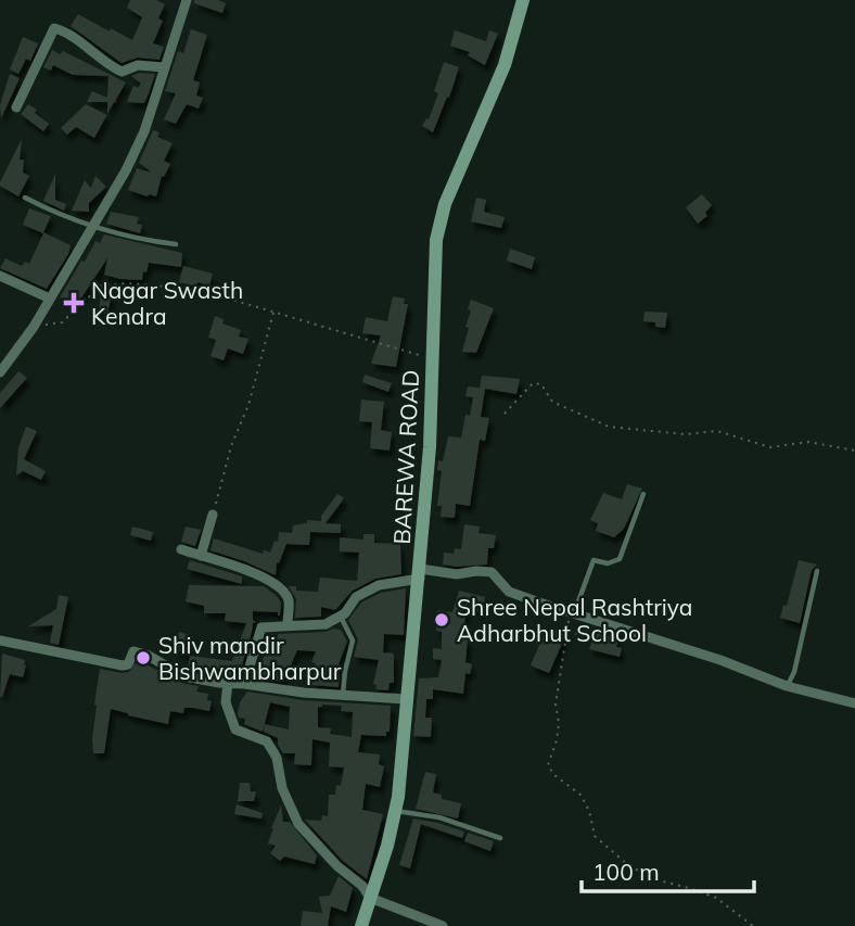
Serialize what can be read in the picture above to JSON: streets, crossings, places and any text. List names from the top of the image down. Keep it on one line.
{"streets":{"main road":["BAREWA ROAD"]},"places":{"health":["Nagar Swasth Kendra"],"other":["Shree Nepal Rashtriya Adharbhut School","Shiv mandir Bishwambharpur"]},"scale_bar":"100 m"}
